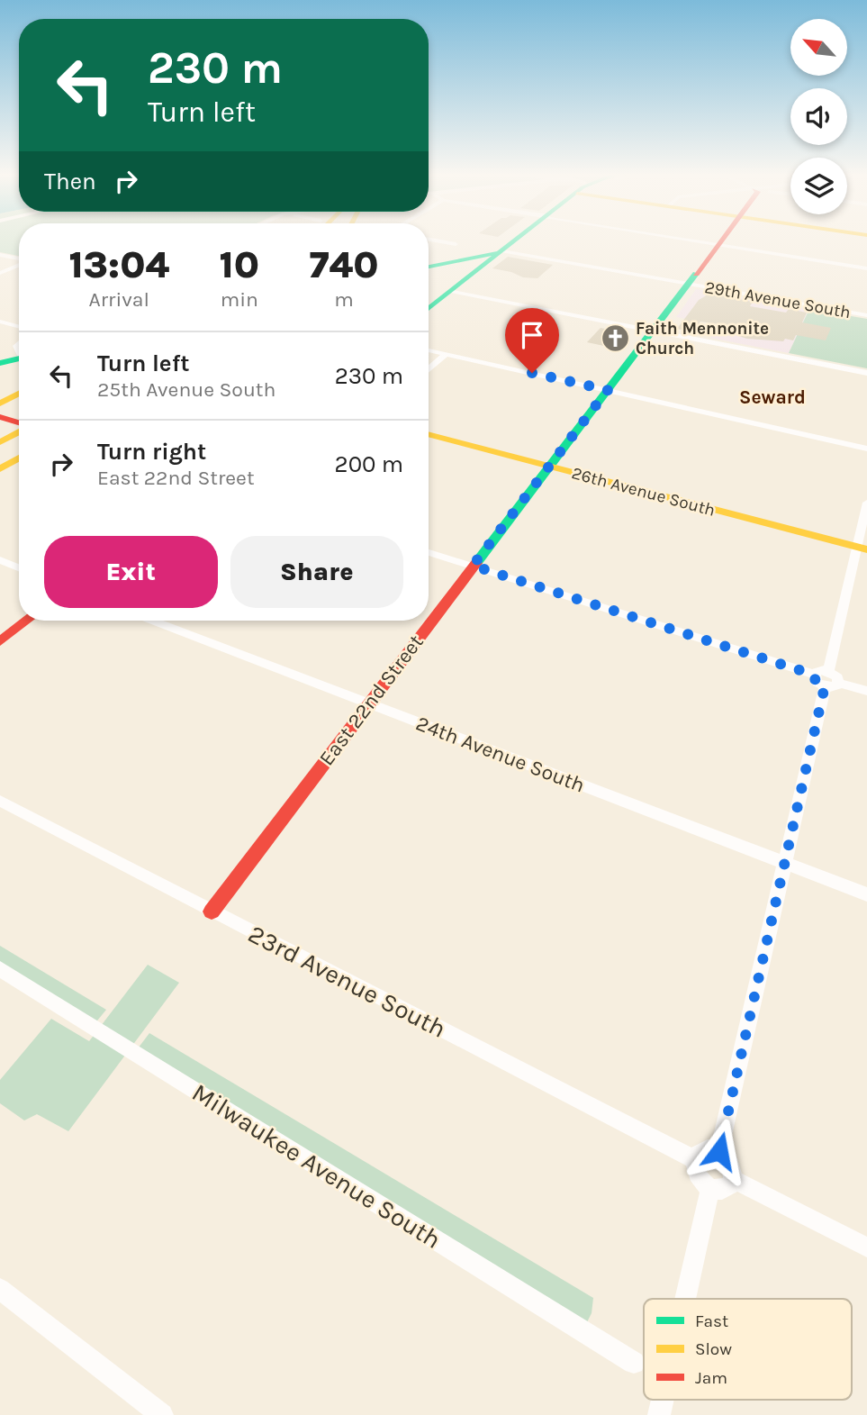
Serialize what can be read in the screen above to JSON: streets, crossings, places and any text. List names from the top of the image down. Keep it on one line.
{"streets":{"main road":["26th Avenue South","East 22nd Street"],"street":["29th Avenue South","24th Avenue South","23rd Avenue South","Milwaukee Avenue South"]},"crossings":[["29th Avenue South","East 22nd Street"],["26th Avenue South","East 22nd Street"],["East 22nd Street","24th Avenue South"],["East 22nd Street","23rd Avenue South"]],"districts":["Seward"],"places":{"church":["Faith Mennonite Church"]},"legend":["Fast","Slow","Jam"],"north":"top left","page":{"turn":["230 m","Turn left"],"then":"Then","eta":["13:04","Arrival","10","min","740","m"],"list":[{"name":"Turn left","note":"25th Avenue South","value":"230 m"},{"name":"Turn right","note":"East 22nd Street","value":"200 m"}],"buttons":["Exit","Share"]}}
